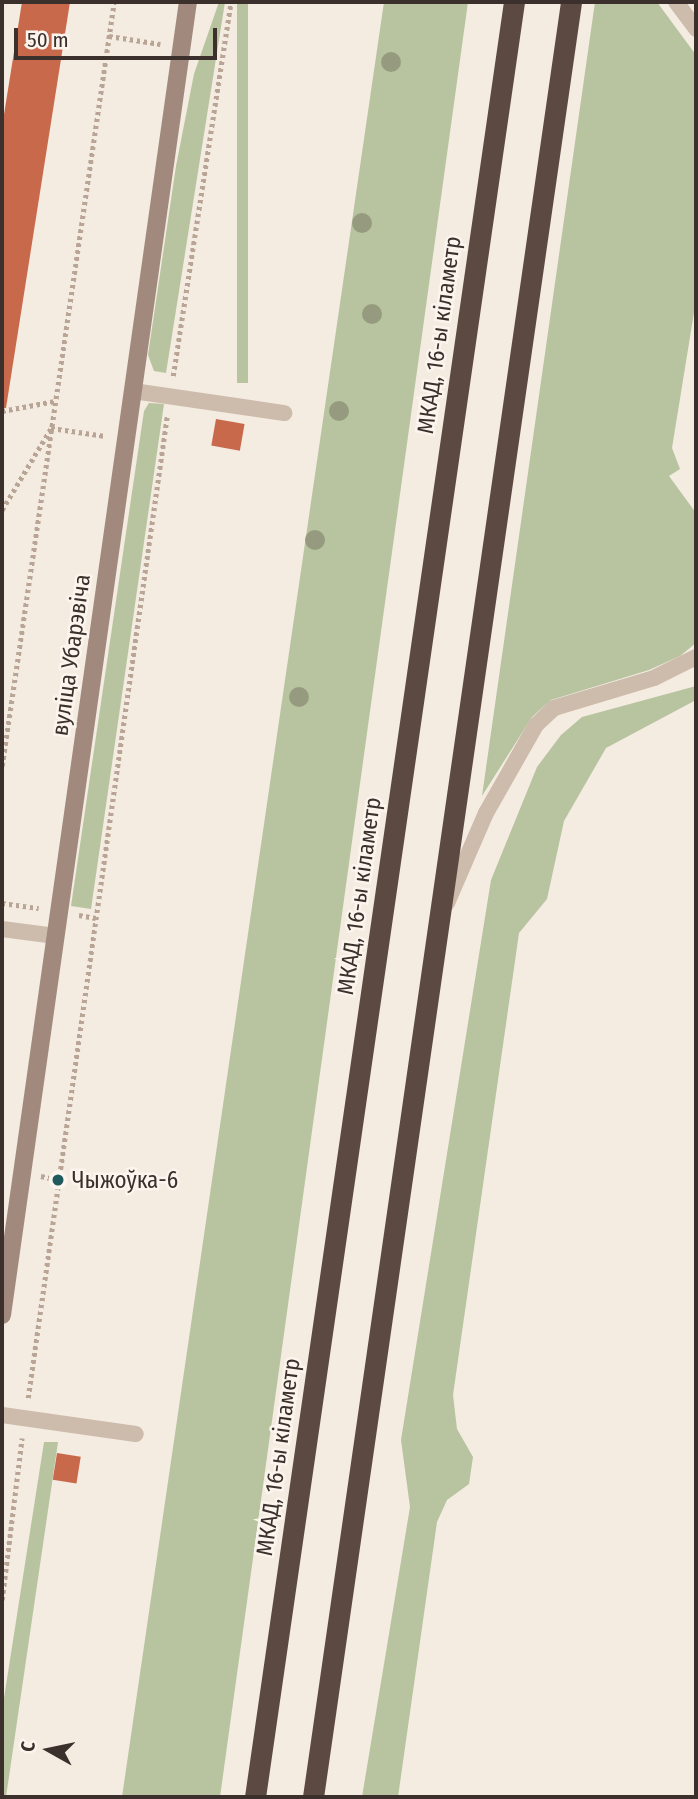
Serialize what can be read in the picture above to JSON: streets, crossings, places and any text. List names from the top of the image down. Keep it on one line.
{"streets":{"highway":["МКАД, 16-ы кіламетр"],"main road":["вуліца Убарэвіча"]},"places":["Чыжоўка-6"],"scale_bar":"50 m","north":"left"}
